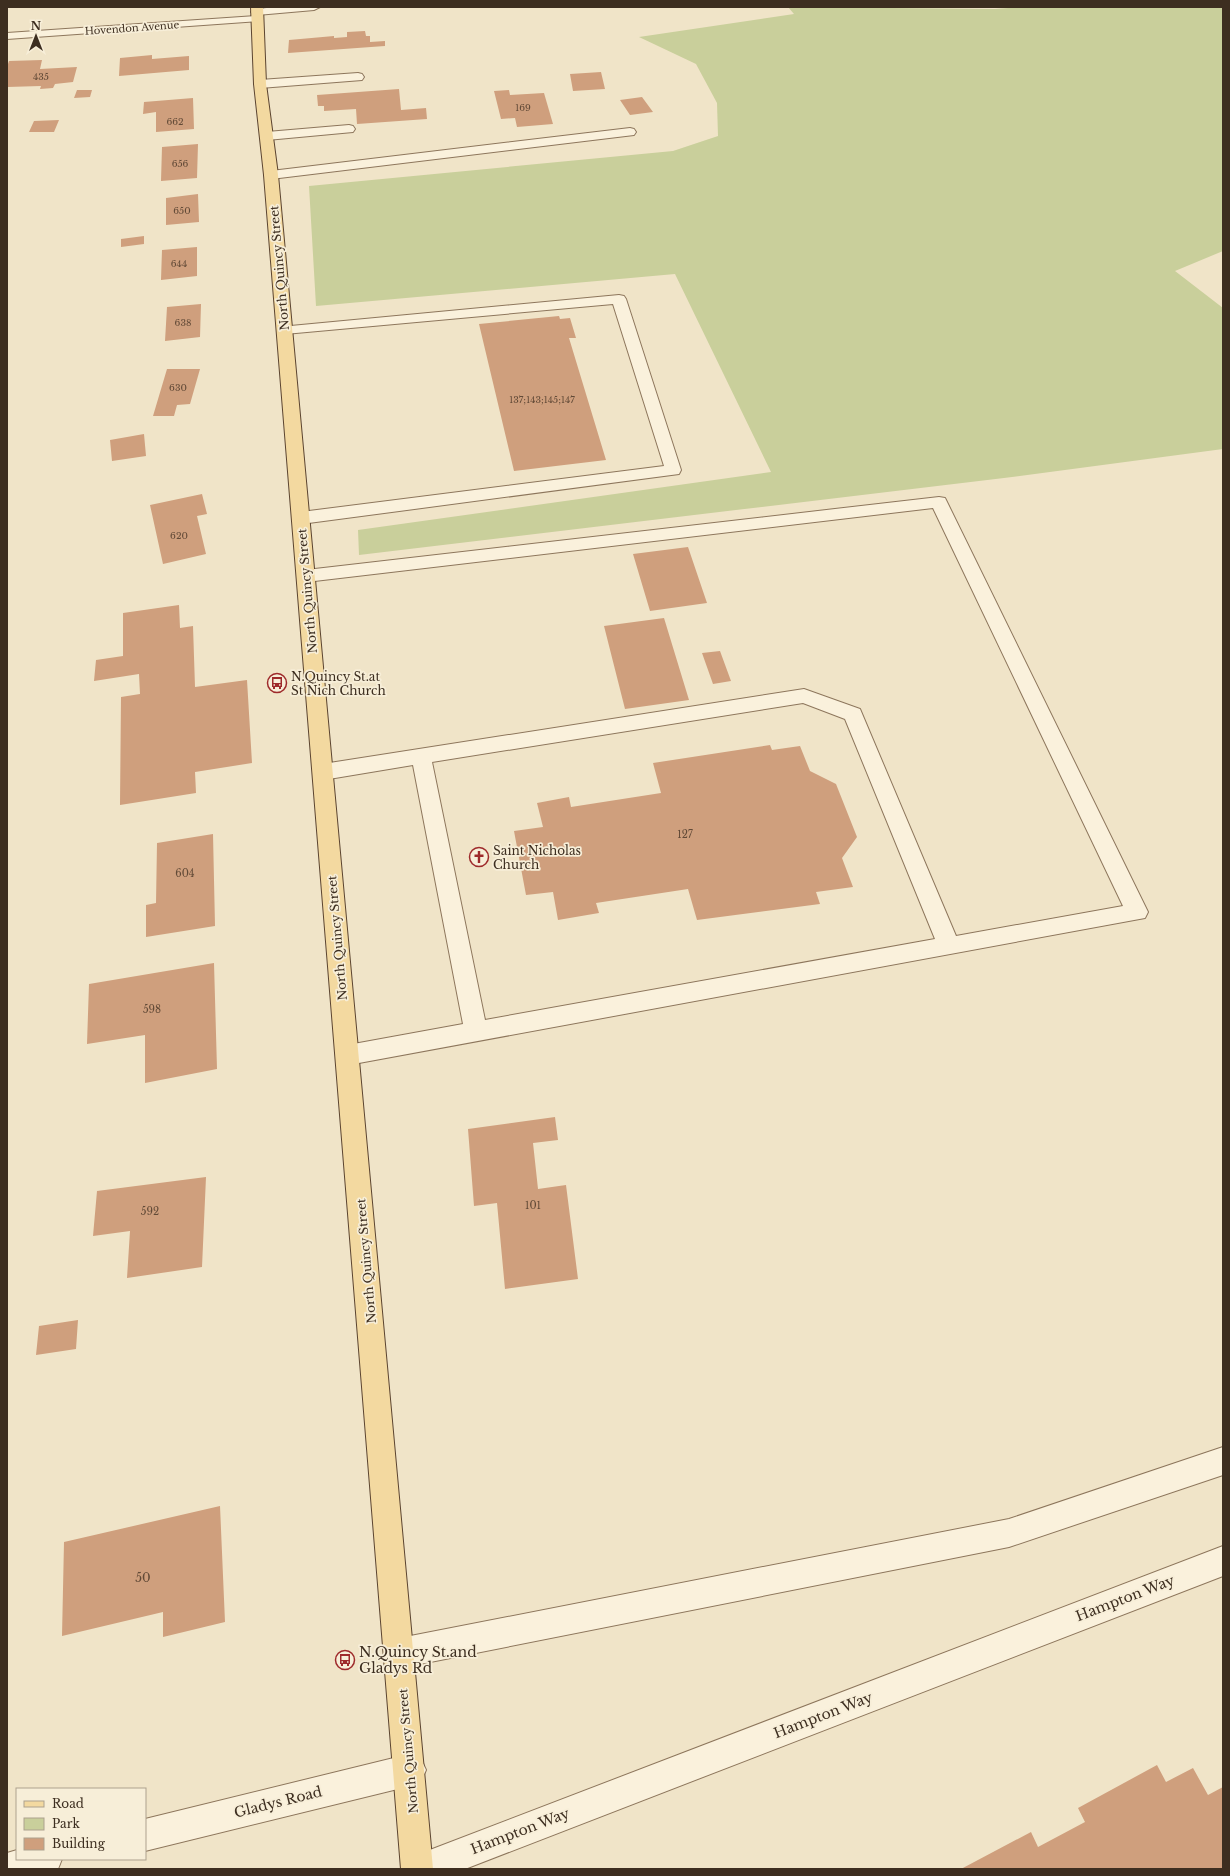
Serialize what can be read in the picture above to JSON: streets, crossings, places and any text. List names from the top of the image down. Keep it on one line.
{"streets":{"main road":["North Quincy Street"],"street":["Hovendon Avenue","Hampton Way","Gladys Road"]},"crossings":[["Hovendon Avenue","North Quincy Street"],["North Quincy Street","Gladys Road"]],"places":{"bus stop":["N.Quincy St.at St Nich Church","N.Quincy St.and Gladys Rd"],"church":["Saint Nicholas Church"]},"house_numbers":["435","169","662","656","650","644","638","630","137;143;145;147","620","127","604","598","101","592","50"],"legend":["Road","Park","Building"],"north":"top"}
